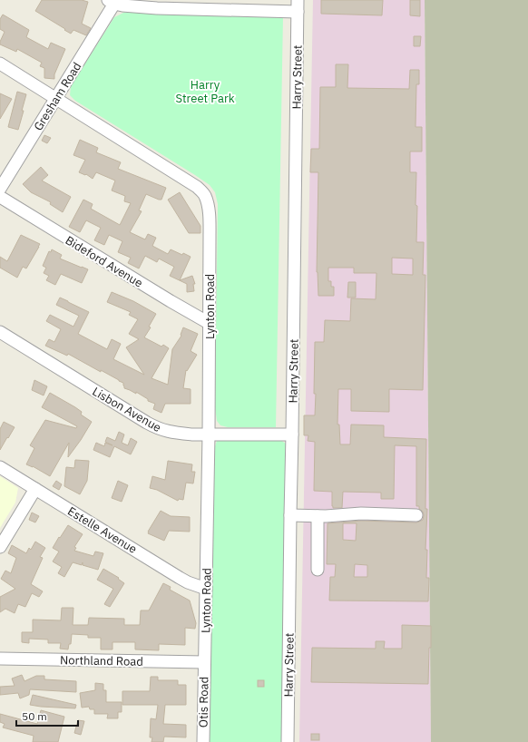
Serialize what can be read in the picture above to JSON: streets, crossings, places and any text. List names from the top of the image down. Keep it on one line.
{"streets":{"street":["Harry Street","Gresham Road","Bideford Avenue","Lynton Road","Lisbon Avenue","Estelle Avenue","Northland Road","Otis Road"]},"crossings":[["Harry Street","Lisbon Avenue"],["Gresham Road","Lynton Road"],["Bideford Avenue","Lynton Road"],["Lynton Road","Lisbon Avenue"],["Lynton Road","Estelle Avenue"],["Lynton Road","Northland Road"],["Lynton Road","Otis Road"],["Northland Road","Otis Road"]],"parks":["Harry Street Park"],"scale_bar":"50 m"}
